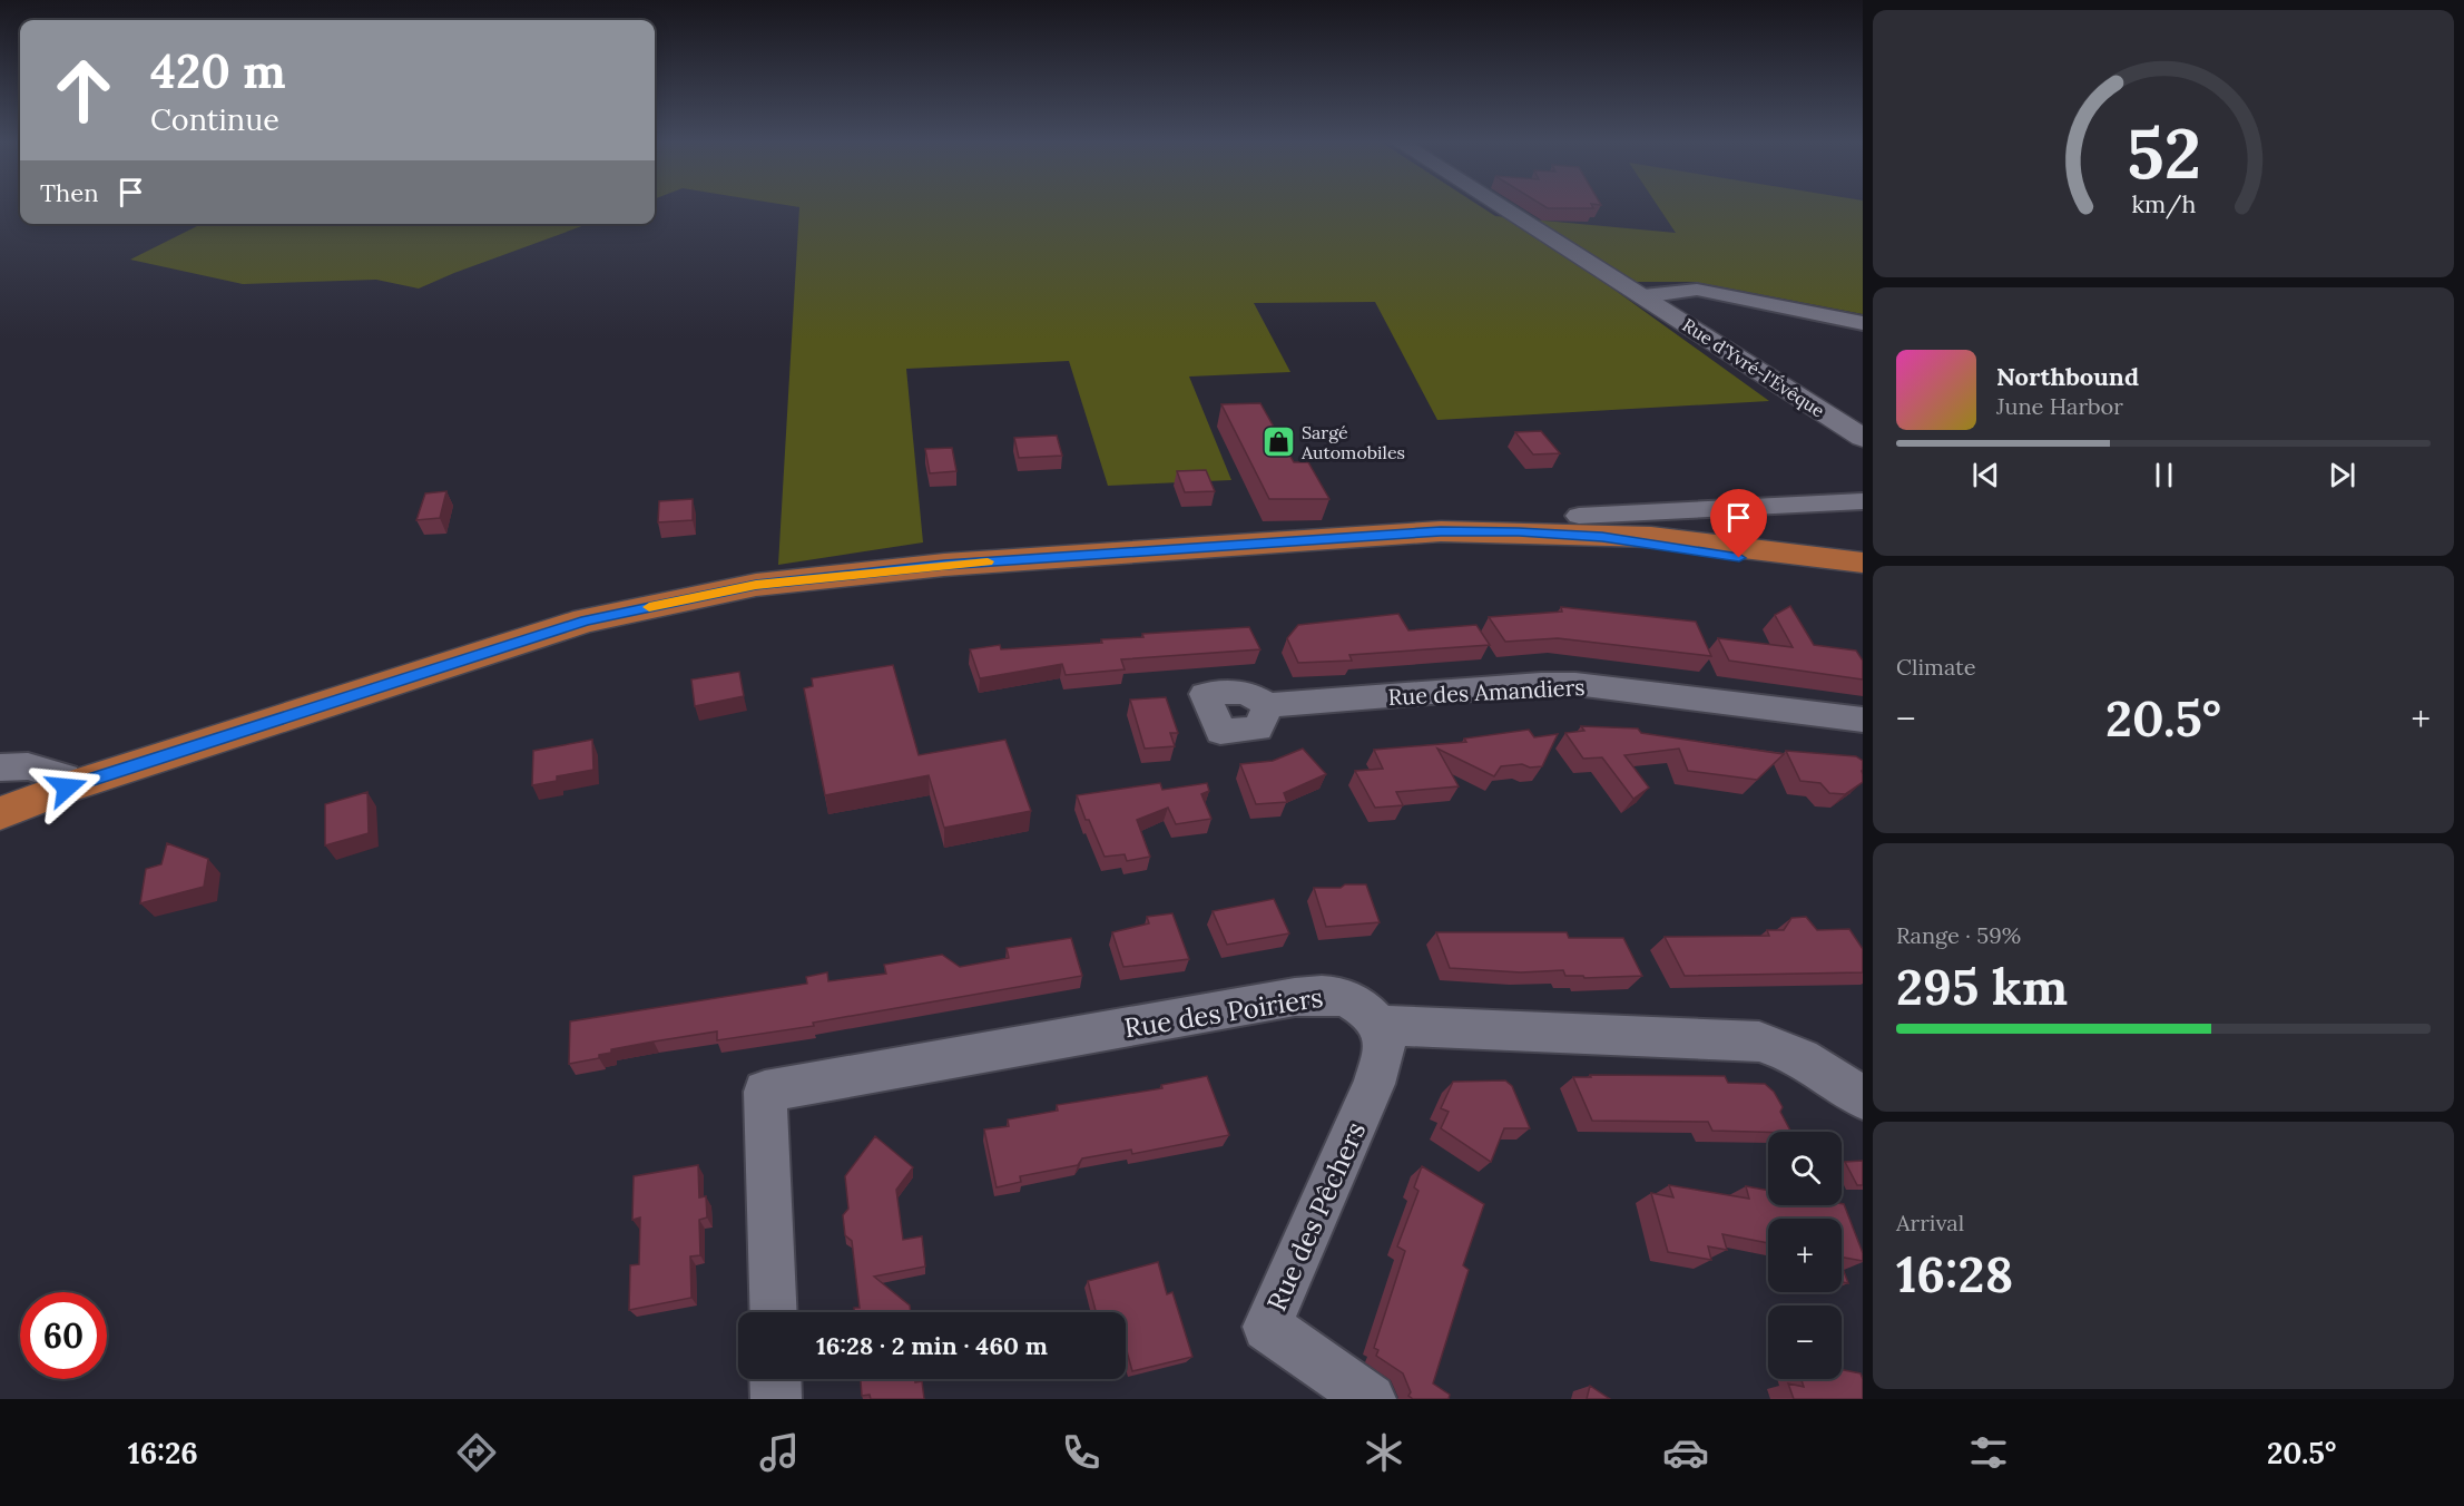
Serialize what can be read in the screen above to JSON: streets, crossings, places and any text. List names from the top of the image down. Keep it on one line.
{"streets":{"street":["Rue d'Yvré-l'Évêque","Rue des Amandiers","Rue des Poiriers","Rue des Pêchers"]},"crossings":[["Rue des Poiriers","Rue des Pêchers"]],"places":{"shop":["Sargé Automobiles"]},"page":{"turn":["420 m","Continue"],"then":"Then","song":["Northbound","June Harbor"],"tile":["Climate",["Range · 59%","295 km"],["Arrival","16:28"]],"heat":["−","20.5°","+"],"map_buttons":["+","−"],"limit":"60","trip":"16:28 · 2 min · 460 m","tabs":["16:26","20.5°"],"gauge":["52","km/h"]}}
